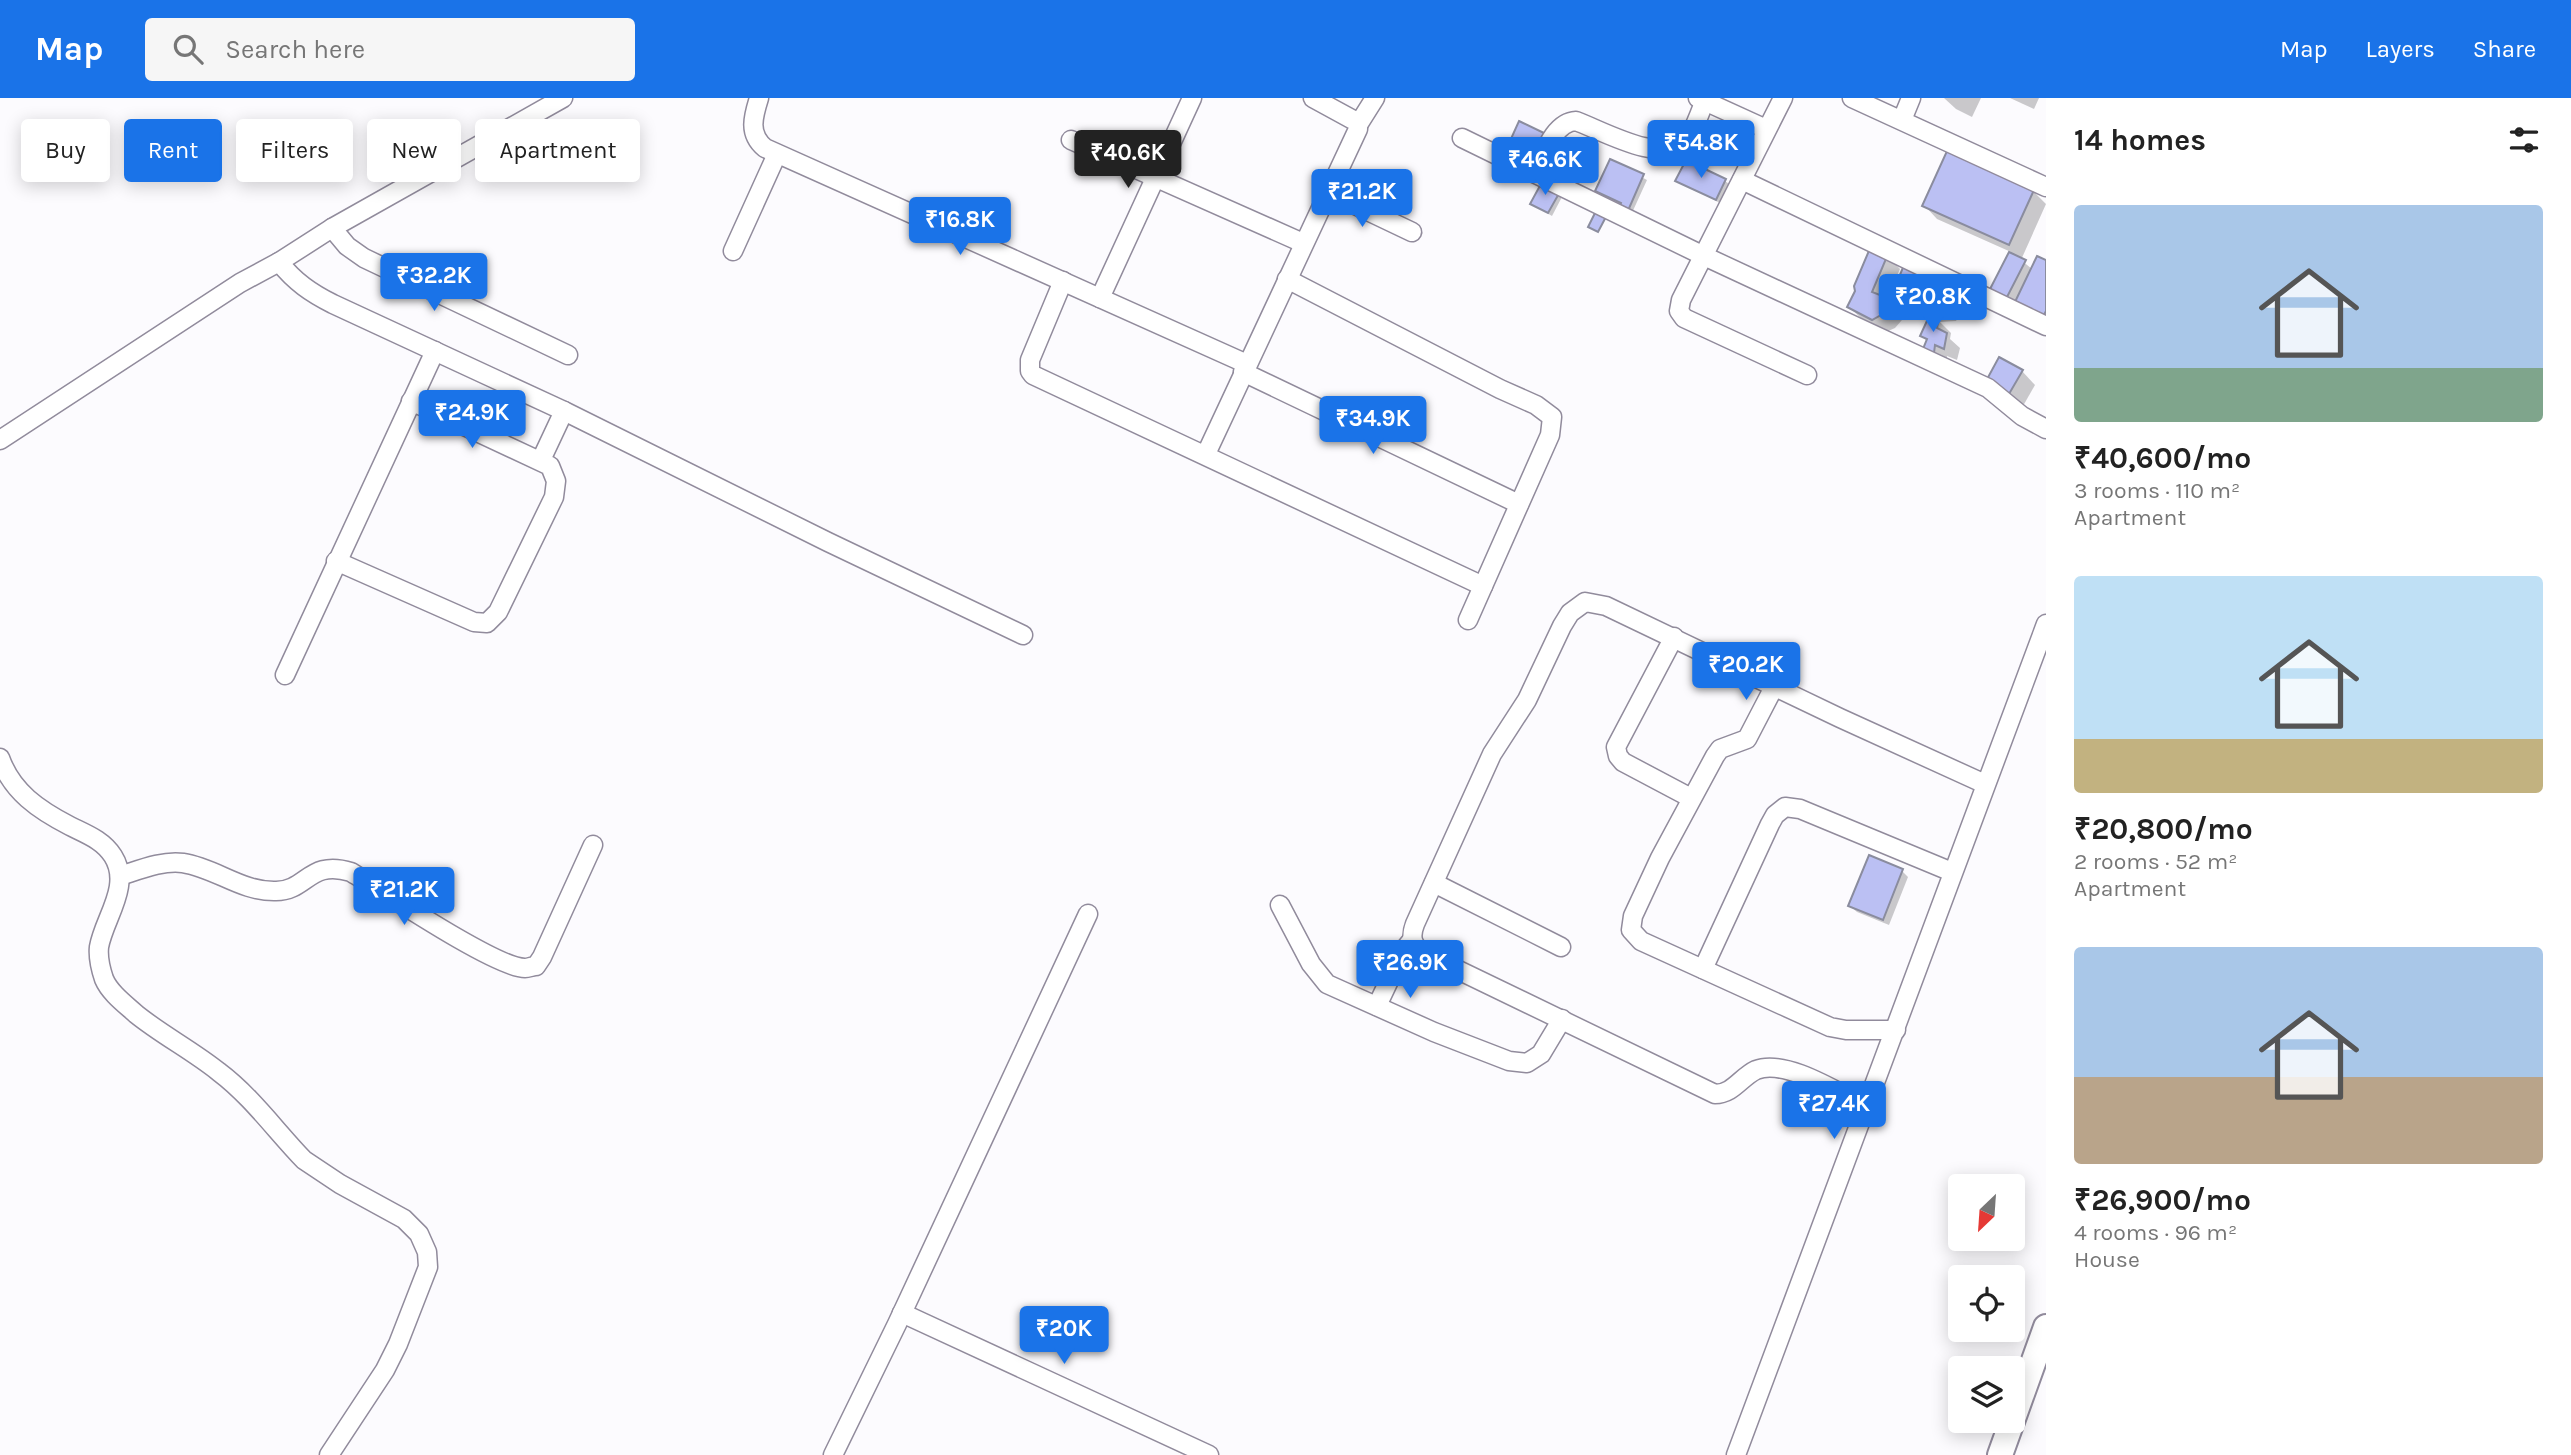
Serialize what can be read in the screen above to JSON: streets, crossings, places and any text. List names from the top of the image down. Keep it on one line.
{"north":"bottom left","page":{"header":"Map","search":"Search here","nav":["Map","Layers","Share"],"heading":"14 homes","chip":["Buy","Rent","Filters","New","Apartment"],"price":["₹54.8K","₹40.6K","₹46.6K","₹21.2K","₹16.8K","₹32.2K","₹20.8K","₹24.9K","₹34.9K","₹20.2K","₹21.2K","₹26.9K","₹27.4K","₹20K"],"list":[{"name":"₹40,600/mo","note":"3 rooms · 110 m² · Apartment"},{"name":"₹20,800/mo","note":"2 rooms · 52 m² · Apartment"},{"name":"₹26,900/mo","note":"4 rooms · 96 m² · House"}]}}
